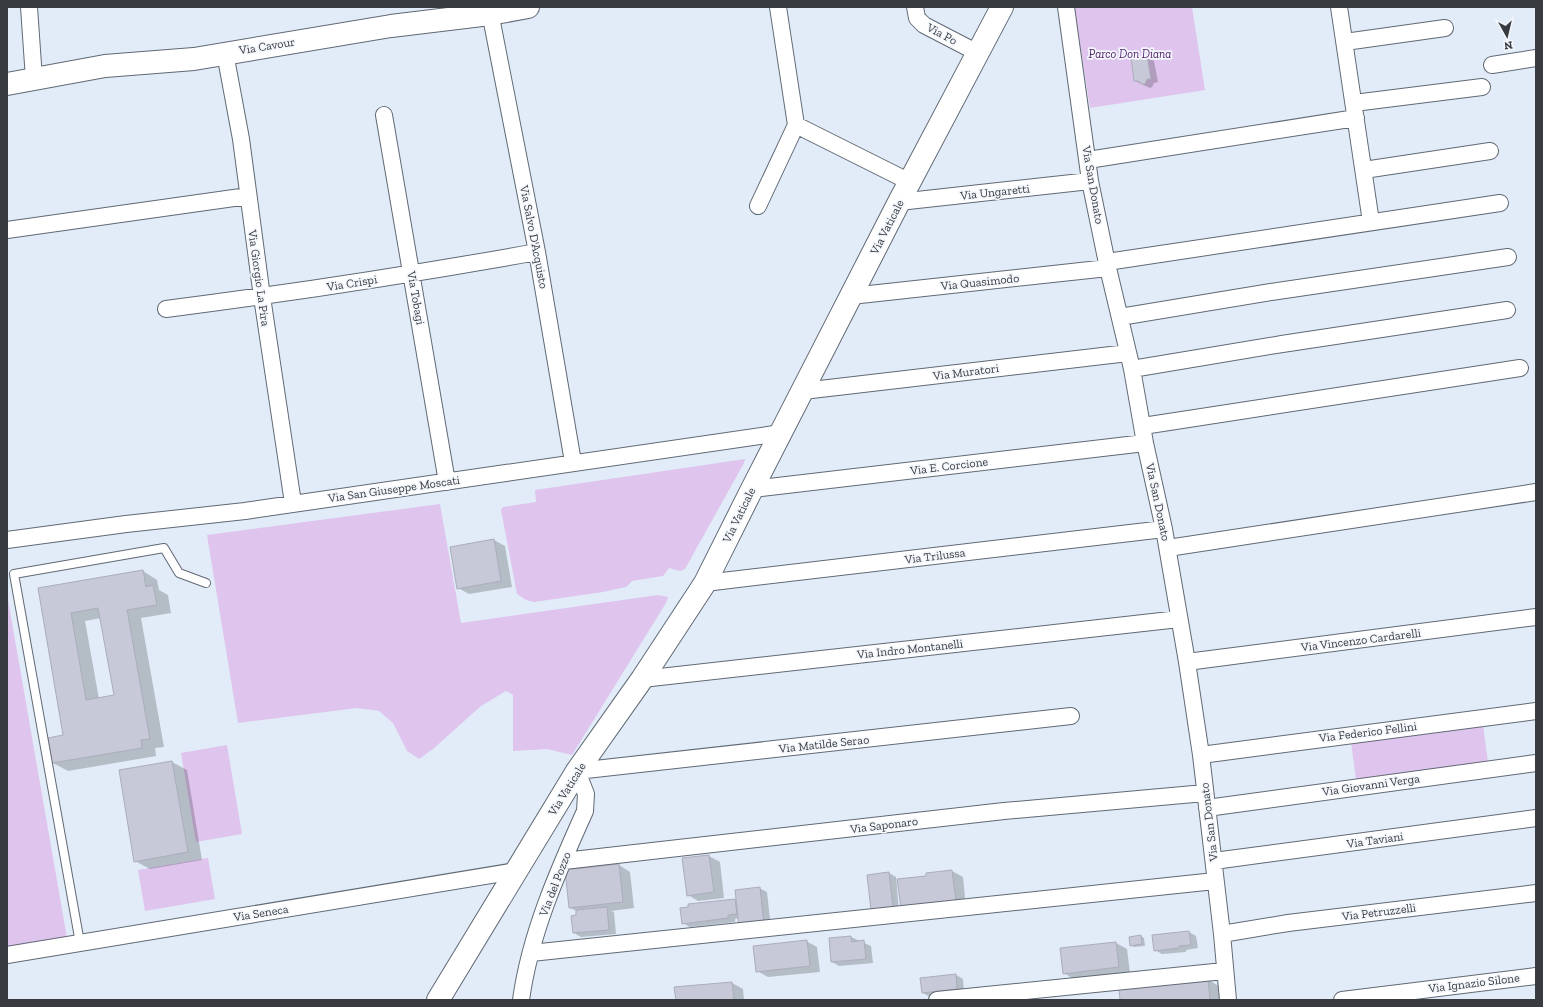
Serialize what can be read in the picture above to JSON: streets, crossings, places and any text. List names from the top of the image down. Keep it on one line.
{"streets":{"street":["Via Po","Via Cavour","Via San Donato","Via Ungaretti","Via Vaticale","Via Salvo D'Acquisto","Via Giorgio La Pira","Via Quasimodo","Via Crispi","Via Tobagi","Via Muratori","Via E. Corcione","Via San Giuseppe Moscati","Via Trilussa","Via Vincenzo Cardarelli","Via Indro Montanelli","Via Federico Fellini","Via Matilde Serao","Via Giovanni Verga","Via Saponaro","Via Taviani","Via del Pozzo","Via Petruzzelli","Via Seneca","Via Ignazio Silone"]},"crossings":[["Via Po","Via Vaticale"],["Via Cavour","Via Salvo D'Acquisto"],["Via Cavour","Via Giorgio La Pira"],["Via San Donato","Via Ungaretti"],["Via San Donato","Via Quasimodo"],["Via San Donato","Via Muratori"],["Via San Donato","Via E. Corcione"],["Via San Donato","Via Trilussa"],["Via San Donato","Via Vincenzo Cardarelli"],["Via San Donato","Via Indro Montanelli"],["Via San Donato","Via Federico Fellini"],["Via San Donato","Via Giovanni Verga"],["Via San Donato","Via Saponaro"],["Via San Donato","Via Taviani"],["Via San Donato","Via Petruzzelli"],["Via Ungaretti","Via Vaticale"],["Via Vaticale","Via Quasimodo"],["Via Vaticale","Via Muratori"],["Via Vaticale","Via E. Corcione"],["Via Vaticale","Via San Giuseppe Moscati"],["Via Vaticale","Via Trilussa"],["Via Vaticale","Via Indro Montanelli"],["Via Vaticale","Via Matilde Serao"],["Via Vaticale","Via del Pozzo"],["Via Vaticale","Via Seneca"],["Via Salvo D'Acquisto","Via Crispi"],["Via Salvo D'Acquisto","Via San Giuseppe Moscati"],["Via Giorgio La Pira","Via Crispi"],["Via Giorgio La Pira","Via San Giuseppe Moscati"],["Via Crispi","Via Tobagi"],["Via Tobagi","Via San Giuseppe Moscati"],["Via Matilde Serao","Via del Pozzo"],["Via Giovanni Verga","Via Saponaro"],["Via Saponaro","Via del Pozzo"]],"parks":["Parco Don Diana"],"north":"bottom"}
